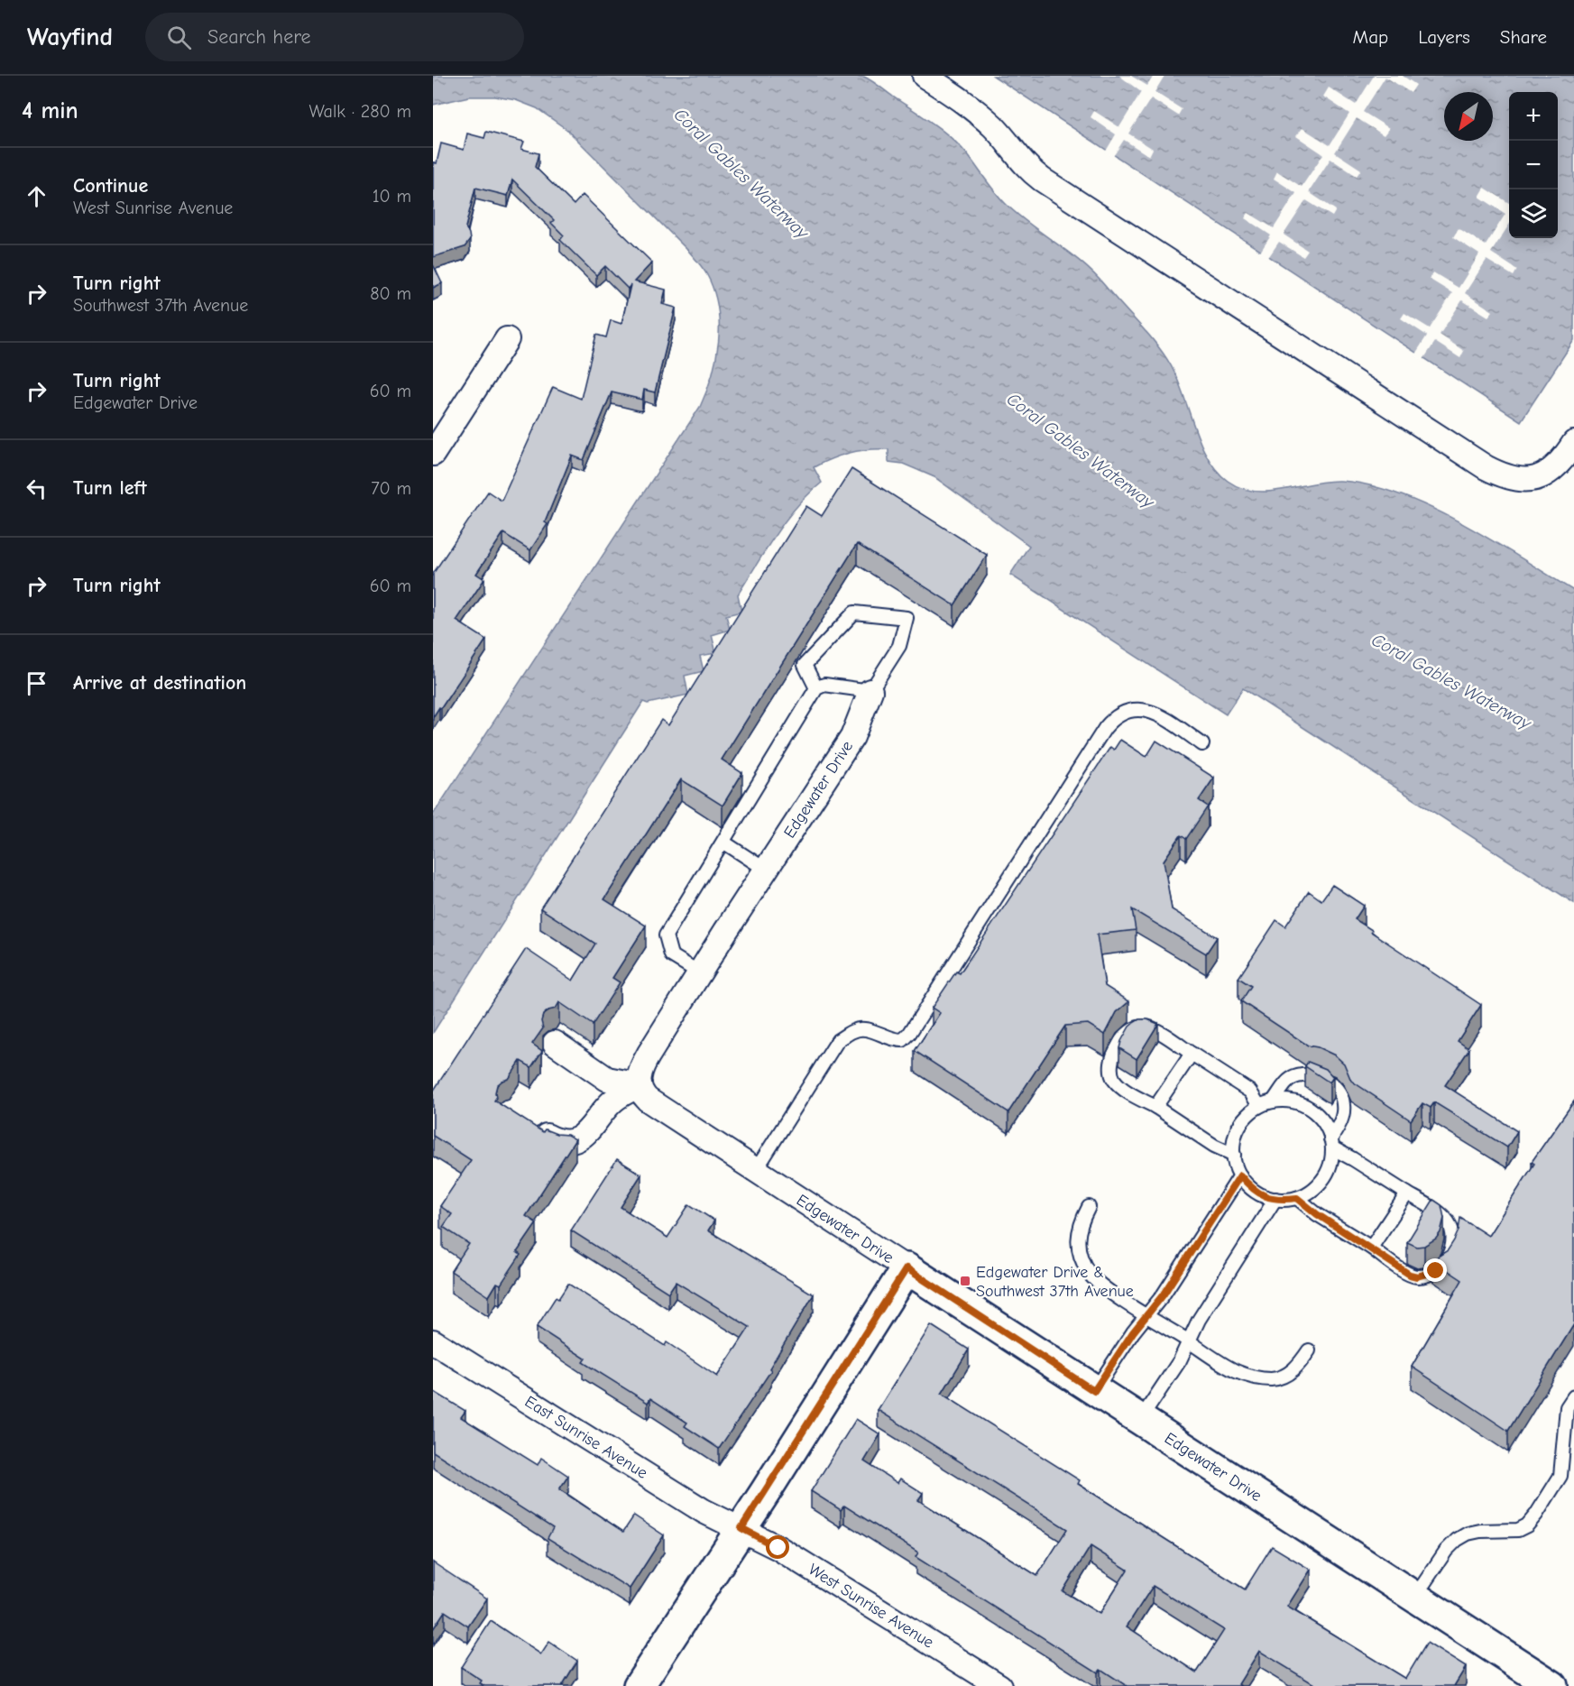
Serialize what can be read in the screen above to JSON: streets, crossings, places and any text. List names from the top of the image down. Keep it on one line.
{"streets":{"street":["Edgewater Drive","East Sunrise Avenue","West Sunrise Avenue"]},"crossings":[["East Sunrise Avenue","West Sunrise Avenue"]],"water":["Coral Gables Waterway"],"places":{"transit":["Edgewater Drive & Southwest 37th Avenue"]},"north":"bottom left","page":{"header":"Wayfind","search":"Search here","nav":["Map","Layers","Share"],"heading":["4 min","Walk · 280 m"],"map_buttons":["+","−"],"list":[["Continue","West Sunrise Avenue","10 m"],["Turn right","Southwest 37th Avenue","80 m"],["Turn right","Edgewater Drive","60 m"],["Turn left","70 m"],["Turn right","60 m"],"Arrive at destination"]}}
